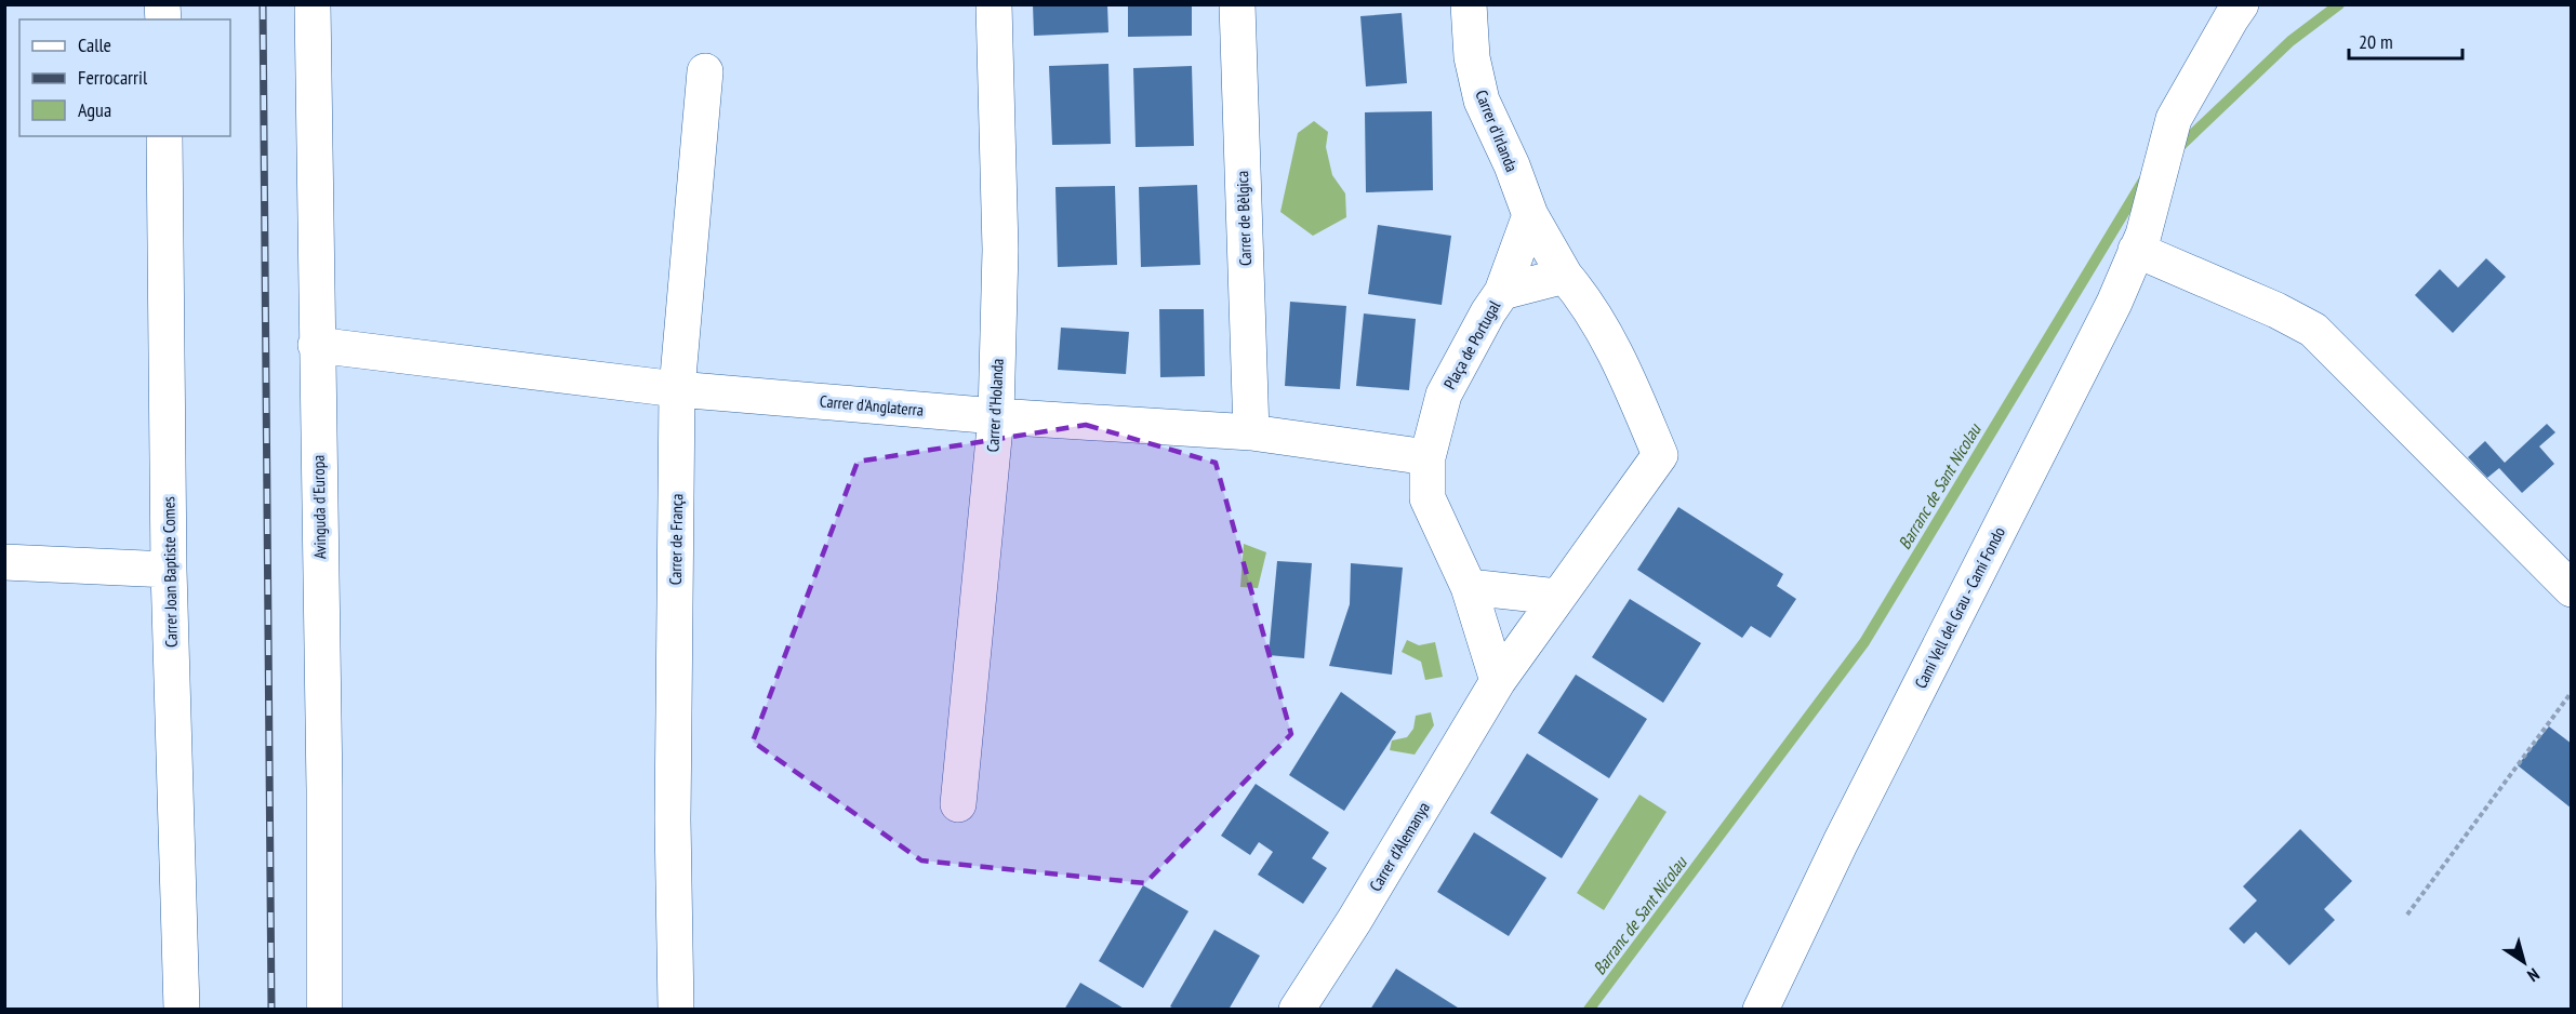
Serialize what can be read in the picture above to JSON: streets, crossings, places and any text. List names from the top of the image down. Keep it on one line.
{"streets":{"street":["Carrer d'Irlanda","Carrer de Bèlgica","Plaça de Portugal","Carrer d'Anglaterra","Carrer d'Holanda","Avinguda d'Europa","Carrer de França","Carrer Joan Baptiste Comes","Camí Vell del Grau - Camí Fondo","Carrer d'Alemanya"]},"crossings":[["Carrer d'Irlanda","Plaça de Portugal"],["Carrer de Bèlgica","Carrer d'Anglaterra"],["Plaça de Portugal","Carrer d'Anglaterra"],["Carrer d'Anglaterra","Carrer d'Holanda"],["Carrer d'Anglaterra","Avinguda d'Europa"],["Carrer d'Anglaterra","Carrer de França"]],"water":["Barranc de Sant Nicolau"],"legend":["Calle","Ferrocarril","Agua"],"scale_bar":"20 m","north":"bottom right"}
